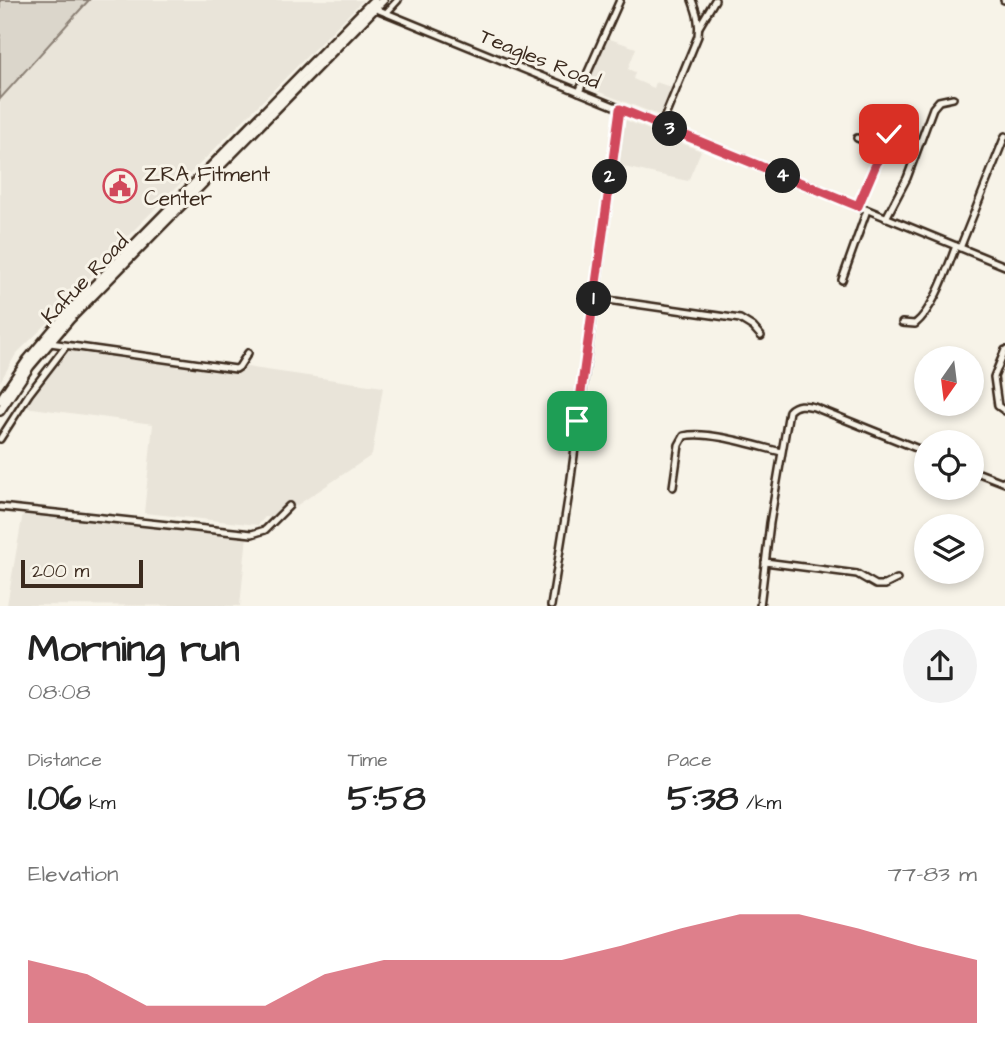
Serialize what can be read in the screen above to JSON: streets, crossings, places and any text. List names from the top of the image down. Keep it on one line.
{"streets":{"main road":["Kafue Road"],"street":["Teagles Road"]},"crossings":[["Teagles Road","Kafue Road"]],"places":{"public building":["ZRA Fitment Center"]},"scale_bar":"200 m","north":"bottom","page":{"pins":["3","4","2","1"],"scale":"200 m","heading":["Morning run","08:08"],"stats":[["Distance","1.06 km"],["Time","5:58"],["Pace","5:38 /km"]],"chart":["Elevation","77–83 m"]}}
